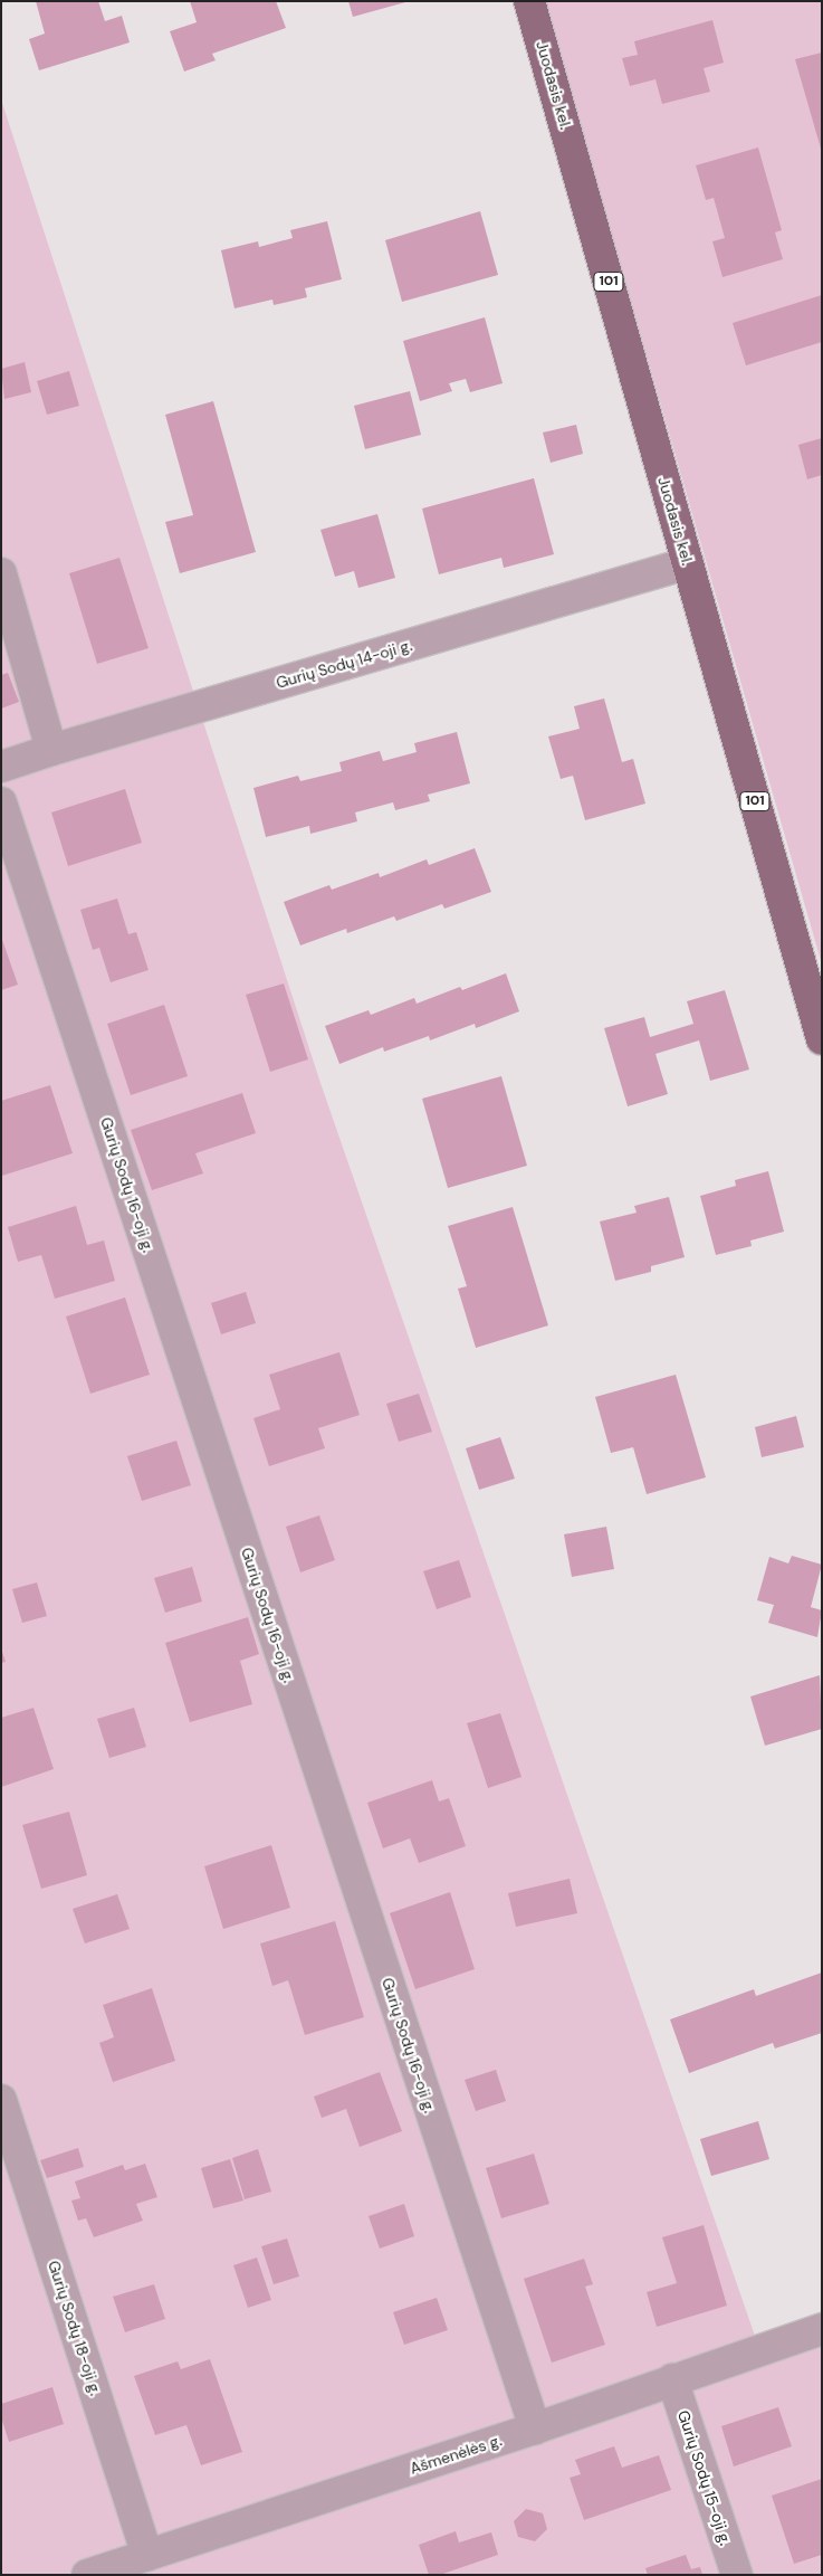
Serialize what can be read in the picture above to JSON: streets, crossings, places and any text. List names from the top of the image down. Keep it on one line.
{"streets":{"main road":["Juodasis kel.","101"],"street":["Gurių Sodų 14-oji g.","Gurių Sodų 16-oji g.","Gurių Sodų 18-oji g.","Ašmenėlės g.","Gurių Sodų 15-oji g."]},"crossings":[["Juodasis kel.","Gurių Sodų 14-oji g."],["Gurių Sodų 16-oji g.","Ašmenėlės g."],["Gurių Sodų 18-oji g.","Ašmenėlės g."],["Ašmenėlės g.","Gurių Sodų 15-oji g."]]}
